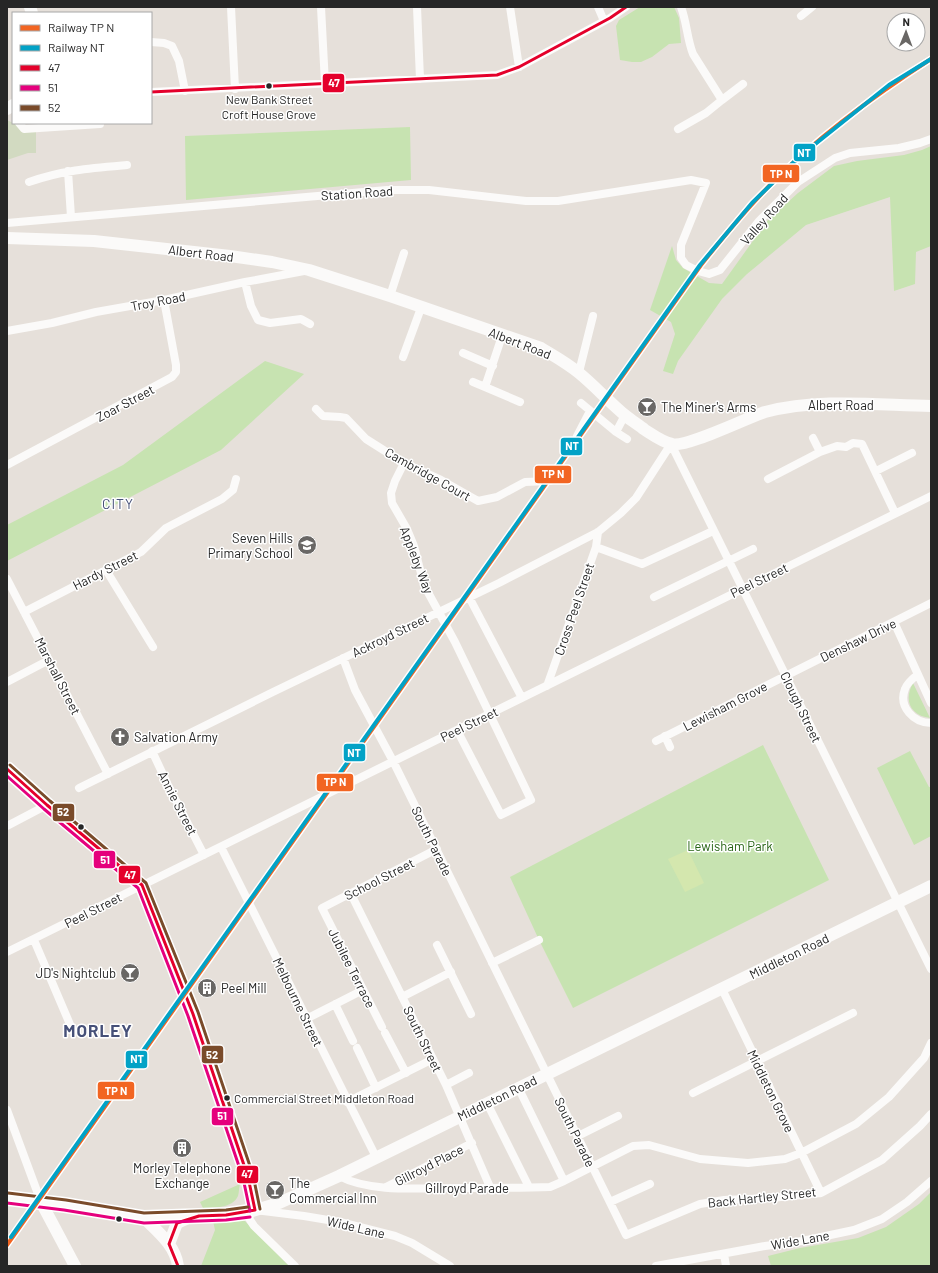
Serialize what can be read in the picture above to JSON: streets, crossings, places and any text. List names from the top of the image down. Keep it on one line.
{"streets":{"street":["Station Road","Valley Road","Albert Road","Troy Road","Zoar Street","Cambridge Court","Appleby Way","Hardy Street","Peel Street","Cross Peel Street","Ackroyd Street","Denshaw Drive","Marshall Street","Lewisham Grove","Clough Street","Annie Street","South Parade","School Street","Middleton Road","Jubilee Terrace","Melbourne Street","South Street","Middleton Grove","Gillroyd Place","Gillroyd Parade","Back Hartley Street","Wide Lane"]},"crossings":[["Station Road","Valley Road"],["Albert Road","Troy Road"],["Albert Road","Ackroyd Street"],["Albert Road","Clough Street"],["Troy Road","Zoar Street"],["Cambridge Court","Appleby Way"],["Appleby Way","Peel Street"],["Appleby Way","Ackroyd Street"],["Hardy Street","Marshall Street"],["Peel Street","Cross Peel Street"],["Peel Street","Clough Street"],["Peel Street","Annie Street"],["Peel Street","South Parade"],["Peel Street","Melbourne Street"],["Cross Peel Street","Ackroyd Street"],["Ackroyd Street","Marshall Street"],["Ackroyd Street","Clough Street"],["Ackroyd Street","Annie Street"],["Ackroyd Street","South Parade"],["Denshaw Drive","Lewisham Grove"],["Denshaw Drive","Clough Street"],["Lewisham Grove","Clough Street"],["Clough Street","Middleton Road"],["South Parade","School Street"],["South Parade","Middleton Road"],["South Parade","Gillroyd Parade"],["South Parade","Back Hartley Street"],["School Street","Jubilee Terrace"],["School Street","South Street"],["Middleton Road","Melbourne Street"],["Middleton Road","South Street"],["Middleton Road","Middleton Grove"],["Middleton Road","Gillroyd Parade"],["Middleton Road","Wide Lane"],["South Street","Gillroyd Place"],["South Street","Gillroyd Parade"],["Middleton Grove","Gillroyd Parade"],["Middleton Grove","Back Hartley Street"],["Gillroyd Place","Gillroyd Parade"]],"districts":["CITY","MORLEY"],"parks":["Lewisham Park"],"places":{"other":["New Bank Street Croft House Grove","Commercial Street Middleton Road"],"bar":["The Miner's Arms","JD's Nightclub","The Commercial Inn"],"school or university":["Seven Hills Primary School"],"church":["Salvation Army"],"building":["Peel Mill","Morley Telephone Exchange"]},"lines":["transit line 47","rail line NT","transit line 52","transit line 51"],"legend":["Railway TP N","Railway NT","47","51","52"],"north":"top"}
